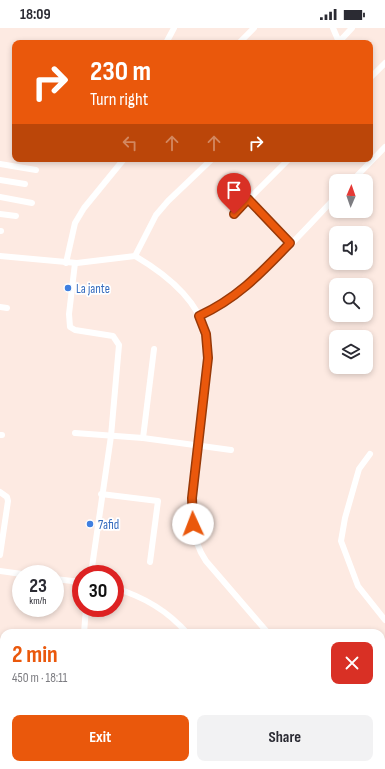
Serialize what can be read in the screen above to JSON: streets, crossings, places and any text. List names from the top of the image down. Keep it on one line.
{"places":["La jante","7afid"],"north":"top","page":{"status":"18:09","turn":["230 m","Turn right"],"speed":"23 km/h","limit":"30","heading":["2 min","450 m · 18:11"],"buttons":["Exit","Share"]}}
